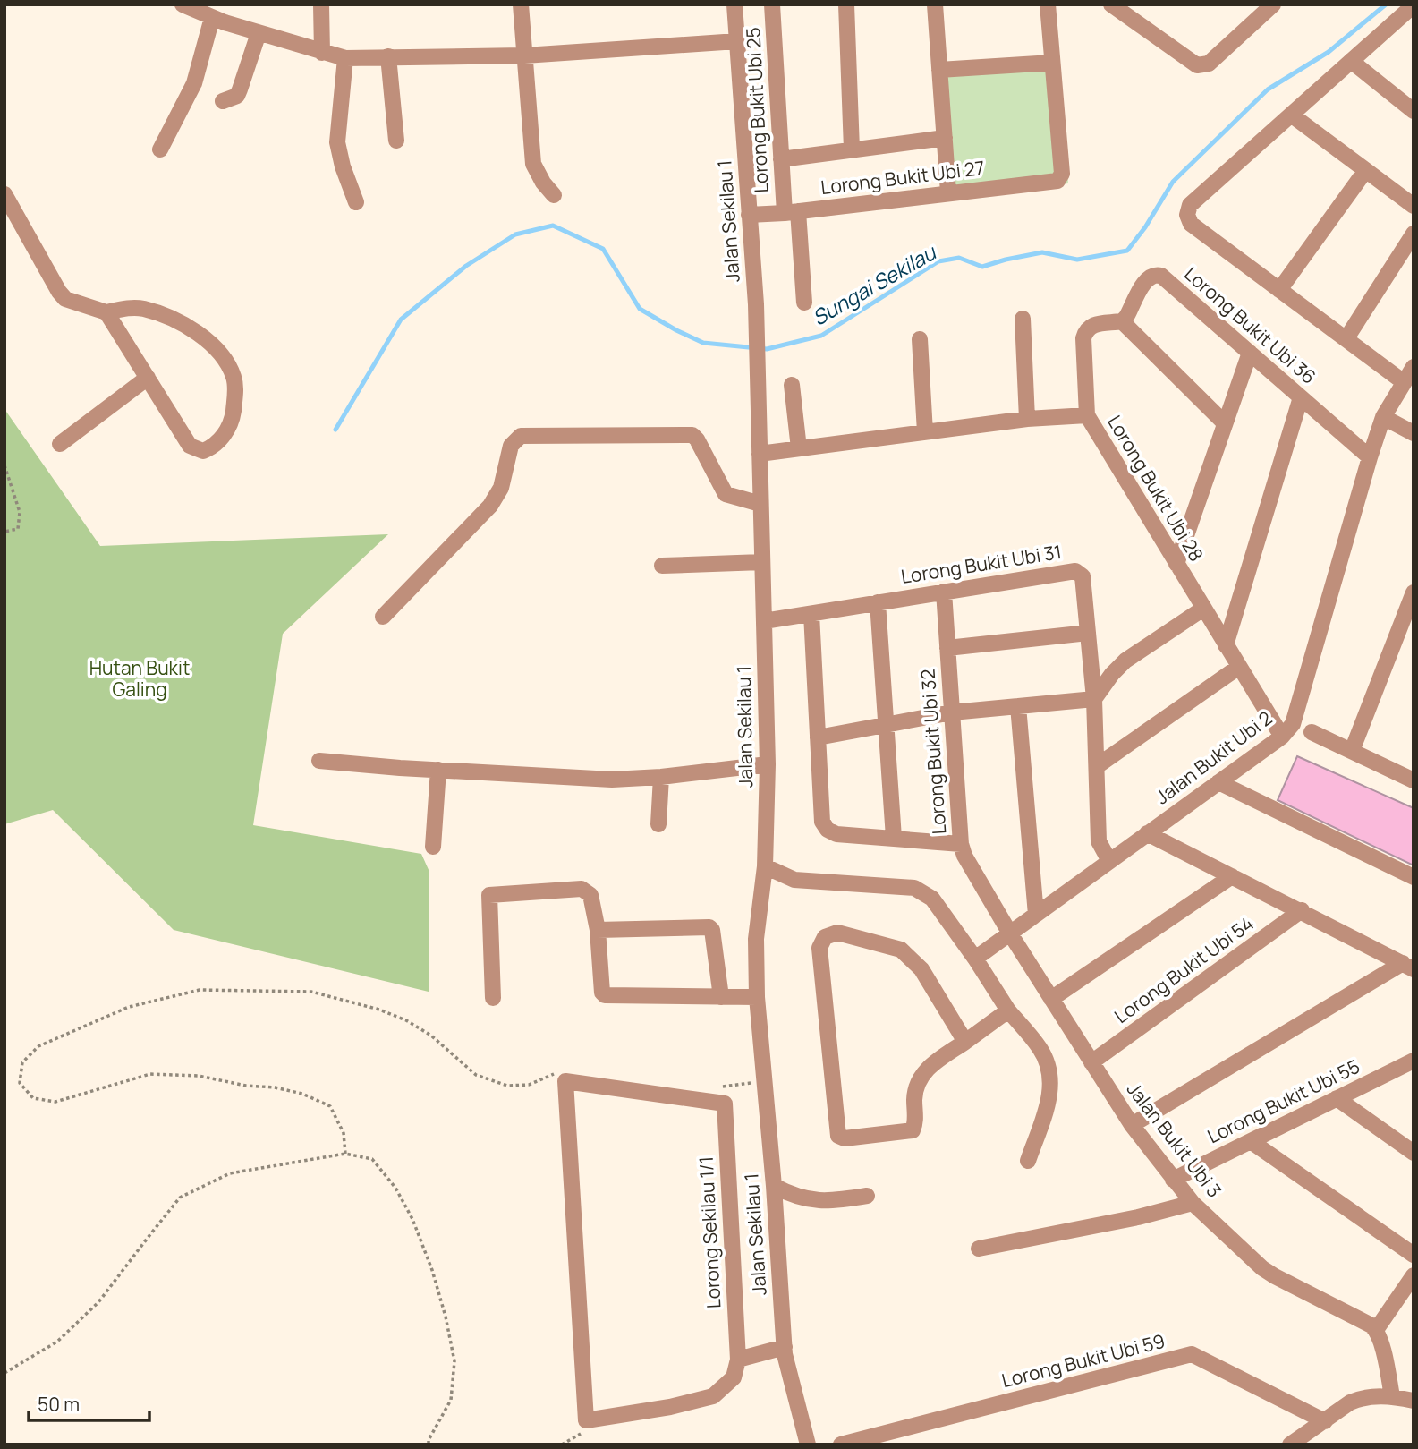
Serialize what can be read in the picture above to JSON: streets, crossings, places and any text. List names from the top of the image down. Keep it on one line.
{"streets":{"street":["Lorong Bukit Ubi 25","Lorong Bukit Ubi 27","Jalan Sekilau 1","Lorong Bukit Ubi 36","Lorong Bukit Ubi 28","Lorong Bukit Ubi 31","Lorong Bukit Ubi 32","Jalan Bukit Ubi 2","Lorong Bukit Ubi 54","Lorong Bukit Ubi 55","Jalan Bukit Ubi 3","Lorong Sekilau 1/1","Lorong Bukit Ubi 59"]},"crossings":[["Lorong Bukit Ubi 25","Lorong Bukit Ubi 27"],["Lorong Bukit Ubi 27","Jalan Sekilau 1"],["Jalan Sekilau 1","Lorong Bukit Ubi 28"],["Jalan Sekilau 1","Lorong Bukit Ubi 31"],["Lorong Bukit Ubi 36","Jalan Bukit Ubi 2"],["Lorong Bukit Ubi 28","Jalan Bukit Ubi 2"],["Lorong Bukit Ubi 31","Lorong Bukit Ubi 32"],["Lorong Bukit Ubi 31","Jalan Bukit Ubi 2"],["Lorong Bukit Ubi 32","Jalan Bukit Ubi 2"],["Lorong Bukit Ubi 32","Jalan Bukit Ubi 3"],["Jalan Bukit Ubi 2","Jalan Bukit Ubi 3"],["Lorong Bukit Ubi 54","Jalan Bukit Ubi 3"],["Lorong Bukit Ubi 55","Jalan Bukit Ubi 3"]],"water":["Sungai Sekilau"],"parks":["Hutan Bukit Galing"],"scale_bar":"50 m"}
